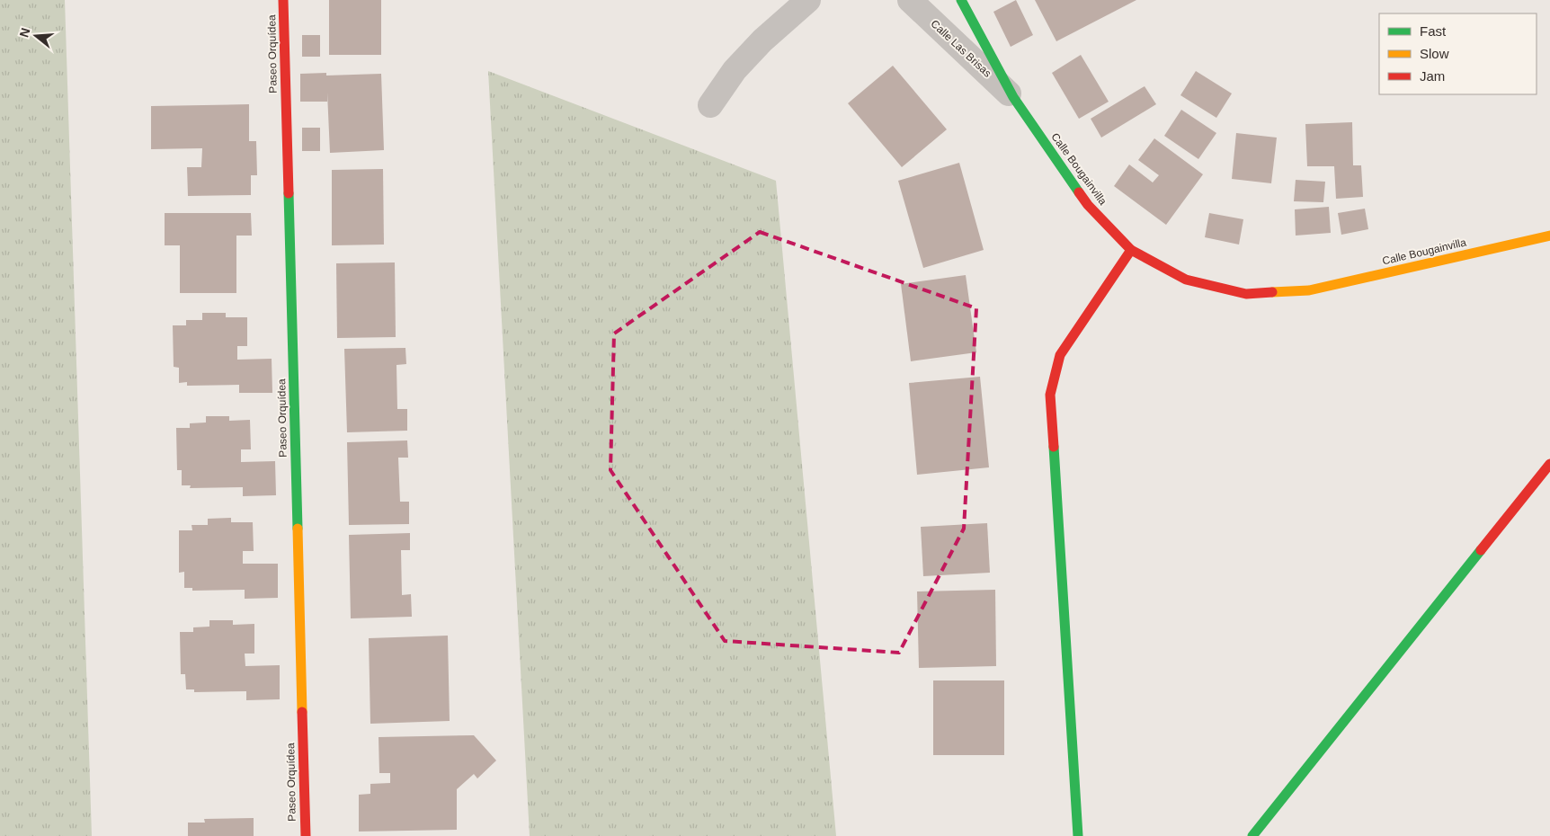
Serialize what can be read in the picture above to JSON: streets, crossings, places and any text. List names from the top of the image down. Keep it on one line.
{"streets":{"street":["Calle Las Brisas","Paseo Orquídea","Calle Bougainvilla"]},"crossings":[["Calle Las Brisas","Calle Bougainvilla"]],"legend":["Fast","Slow","Jam"],"north":"left"}
